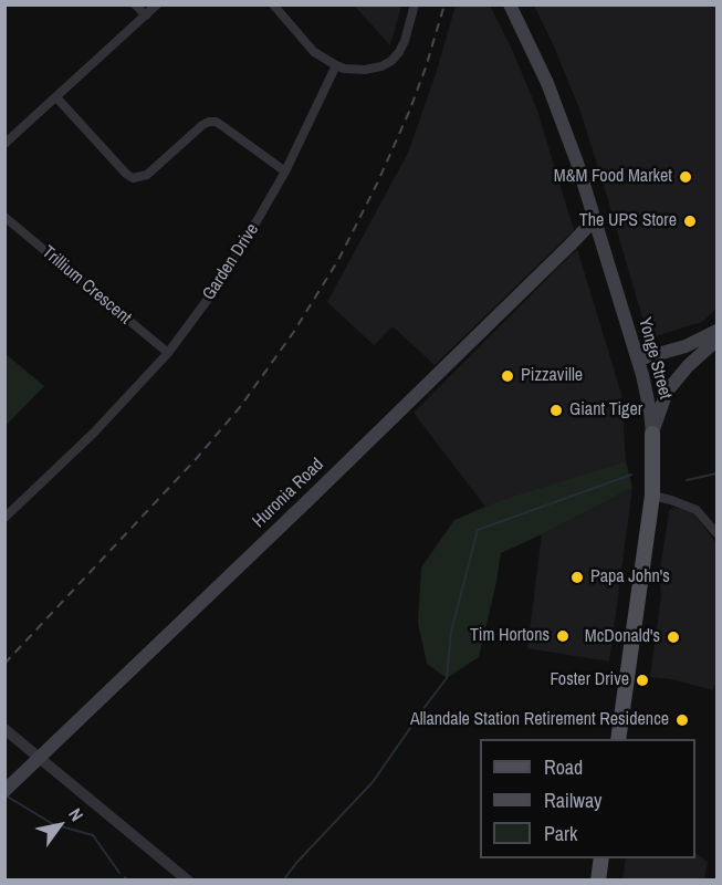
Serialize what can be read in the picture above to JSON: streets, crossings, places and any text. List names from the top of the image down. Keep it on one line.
{"streets":{"main road":["Yonge Street","Huronia Road"],"street":["Garden Drive","Trillium Crescent"]},"crossings":[["Garden Drive","Trillium Crescent"],["Yonge Street","Huronia Road"]],"places":["M&M Food Market","The UPS Store","Pizzaville","Giant Tiger","Papa John's","Tim Hortons","McDonald's","Foster Drive","Allandale Station Retirement Residence"],"legend":["Road","Railway","Park"],"north":"top right"}
